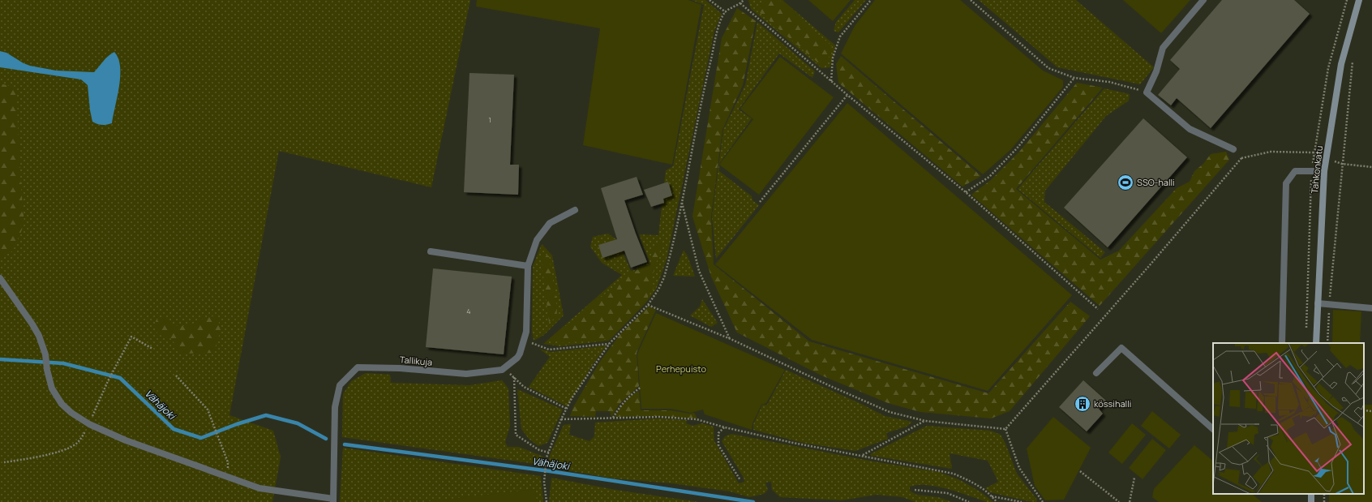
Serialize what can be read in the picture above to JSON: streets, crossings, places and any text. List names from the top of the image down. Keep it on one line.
{"streets":{"street":["Tahkonkatu","Tallikuja"]},"water":["Vähäjoki"],"parks":["Perhepuisto"],"places":{"sports":["SSO-halli"],"building":["kössihalli"]},"house_numbers":["1","4"]}
